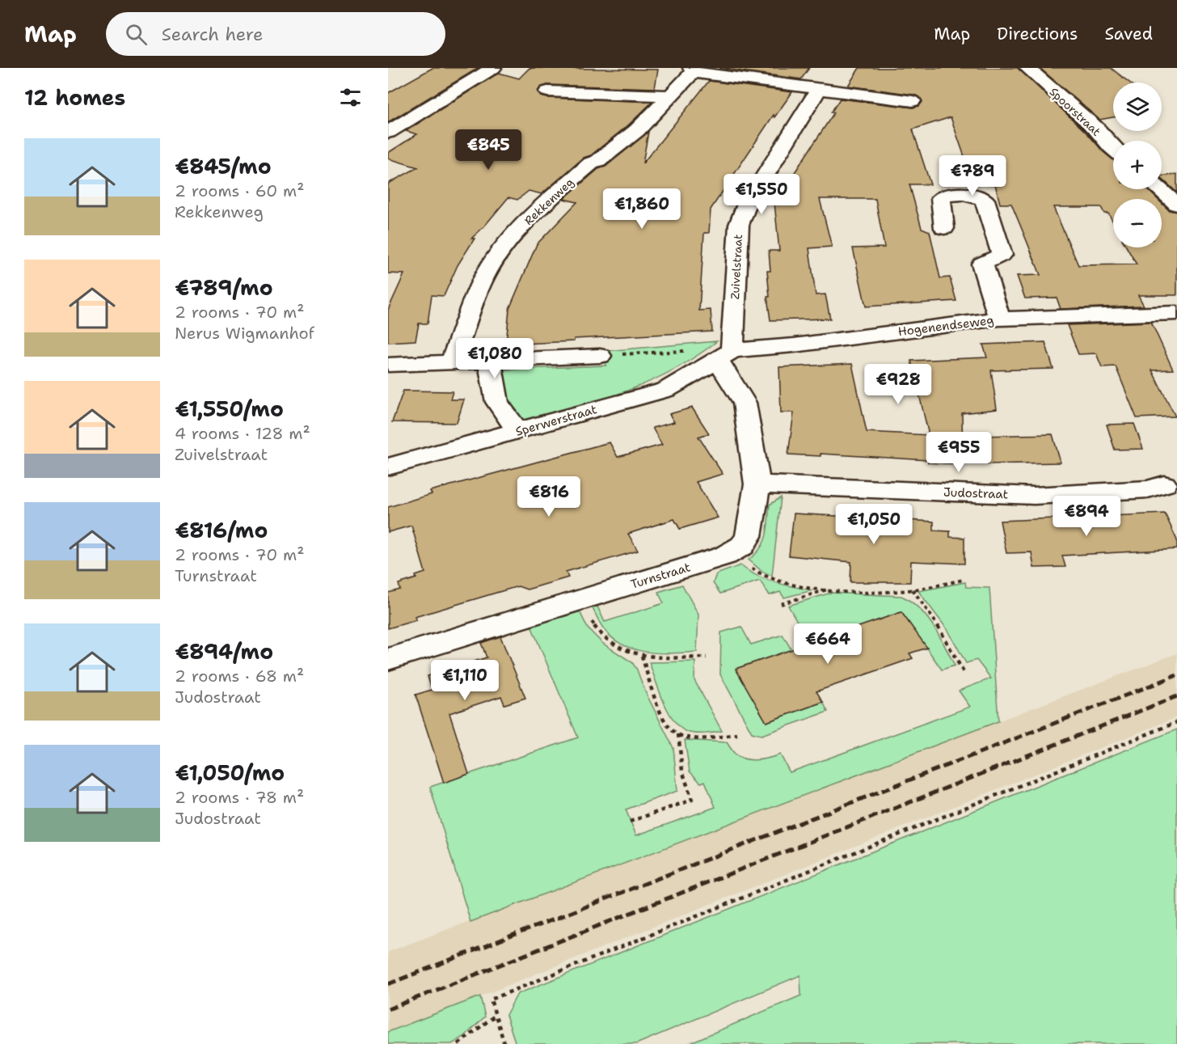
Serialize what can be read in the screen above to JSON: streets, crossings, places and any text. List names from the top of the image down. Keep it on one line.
{"streets":{"street":["Spoorstraat","Rekkenweg","Zuivelstraat","Hogenendseweg","Sperwerstraat","Judostraat","Turnstraat"]},"crossings":[["Zuivelstraat","Hogenendseweg"],["Zuivelstraat","Sperwerstraat"],["Zuivelstraat","Turnstraat"],["Hogenendseweg","Sperwerstraat"],["Hogenendseweg","Turnstraat"],["Sperwerstraat","Turnstraat"],["Judostraat","Turnstraat"]],"page":{"header":"Map","search":"Search here","nav":["Map","Directions","Saved"],"heading":"12 homes","map_buttons":["+","−"],"list":[{"name":"€845/mo","note":"2 rooms · 60 m² · Rekkenweg"},{"name":"€789/mo","note":"2 rooms · 70 m² · Nerus Wigmanhof"},{"name":"€1,550/mo","note":"4 rooms · 128 m² · Zuivelstraat"},{"name":"€816/mo","note":"2 rooms · 70 m² · Turnstraat"},{"name":"€894/mo","note":"2 rooms · 68 m² · Judostraat"},{"name":"€1,050/mo","note":"2 rooms · 78 m² · Judostraat"}],"price":["€845","€789","€1,550","€1,860","€1,080","€928","€955","€816","€894","€1,050","€664","€1,110"]}}
